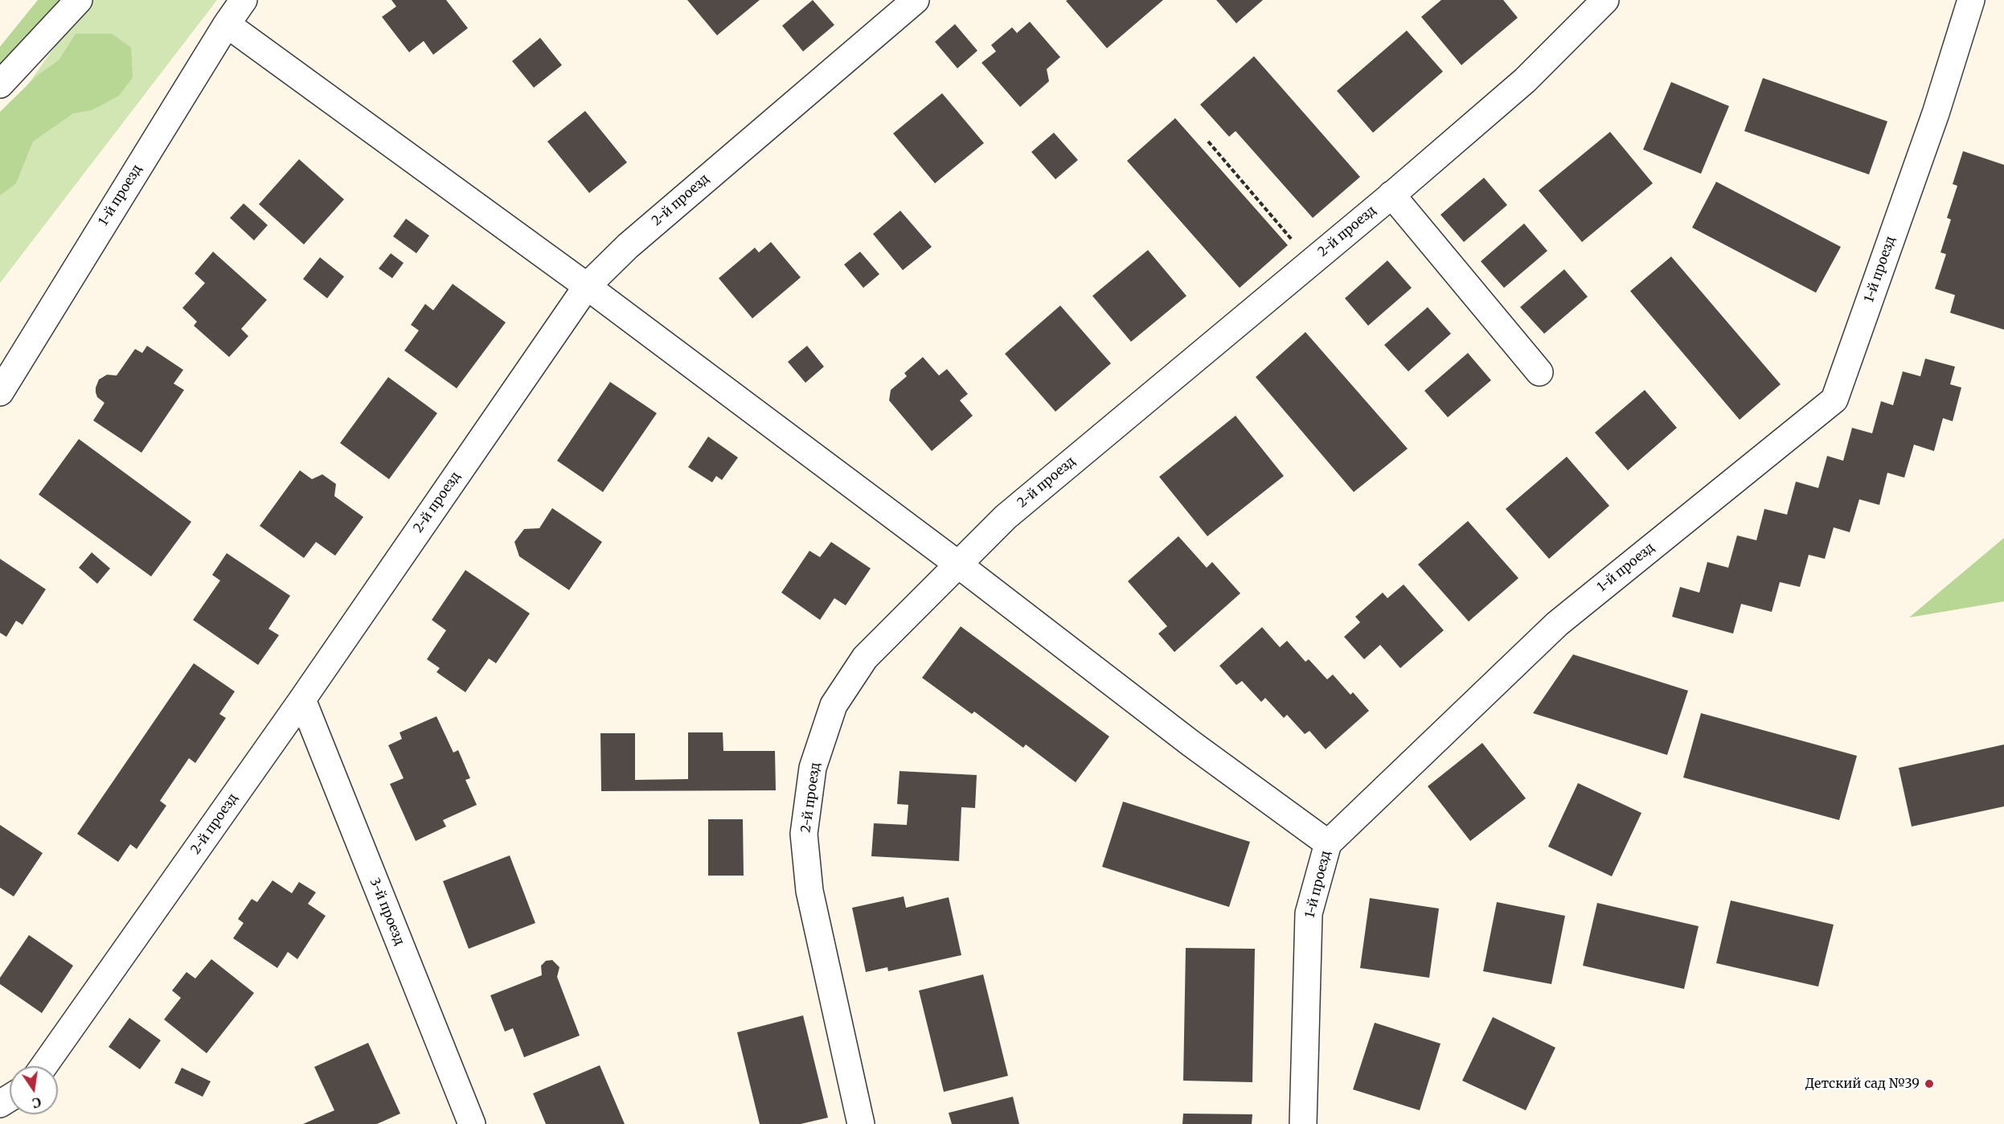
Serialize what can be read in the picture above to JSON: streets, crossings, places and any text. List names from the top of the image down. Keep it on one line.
{"streets":{"street":["1-й проезд","2-й проезд","3-й проезд"]},"crossings":[["2-й проезд","3-й проезд"]],"places":["Детский сад №39"],"north":"bottom"}
